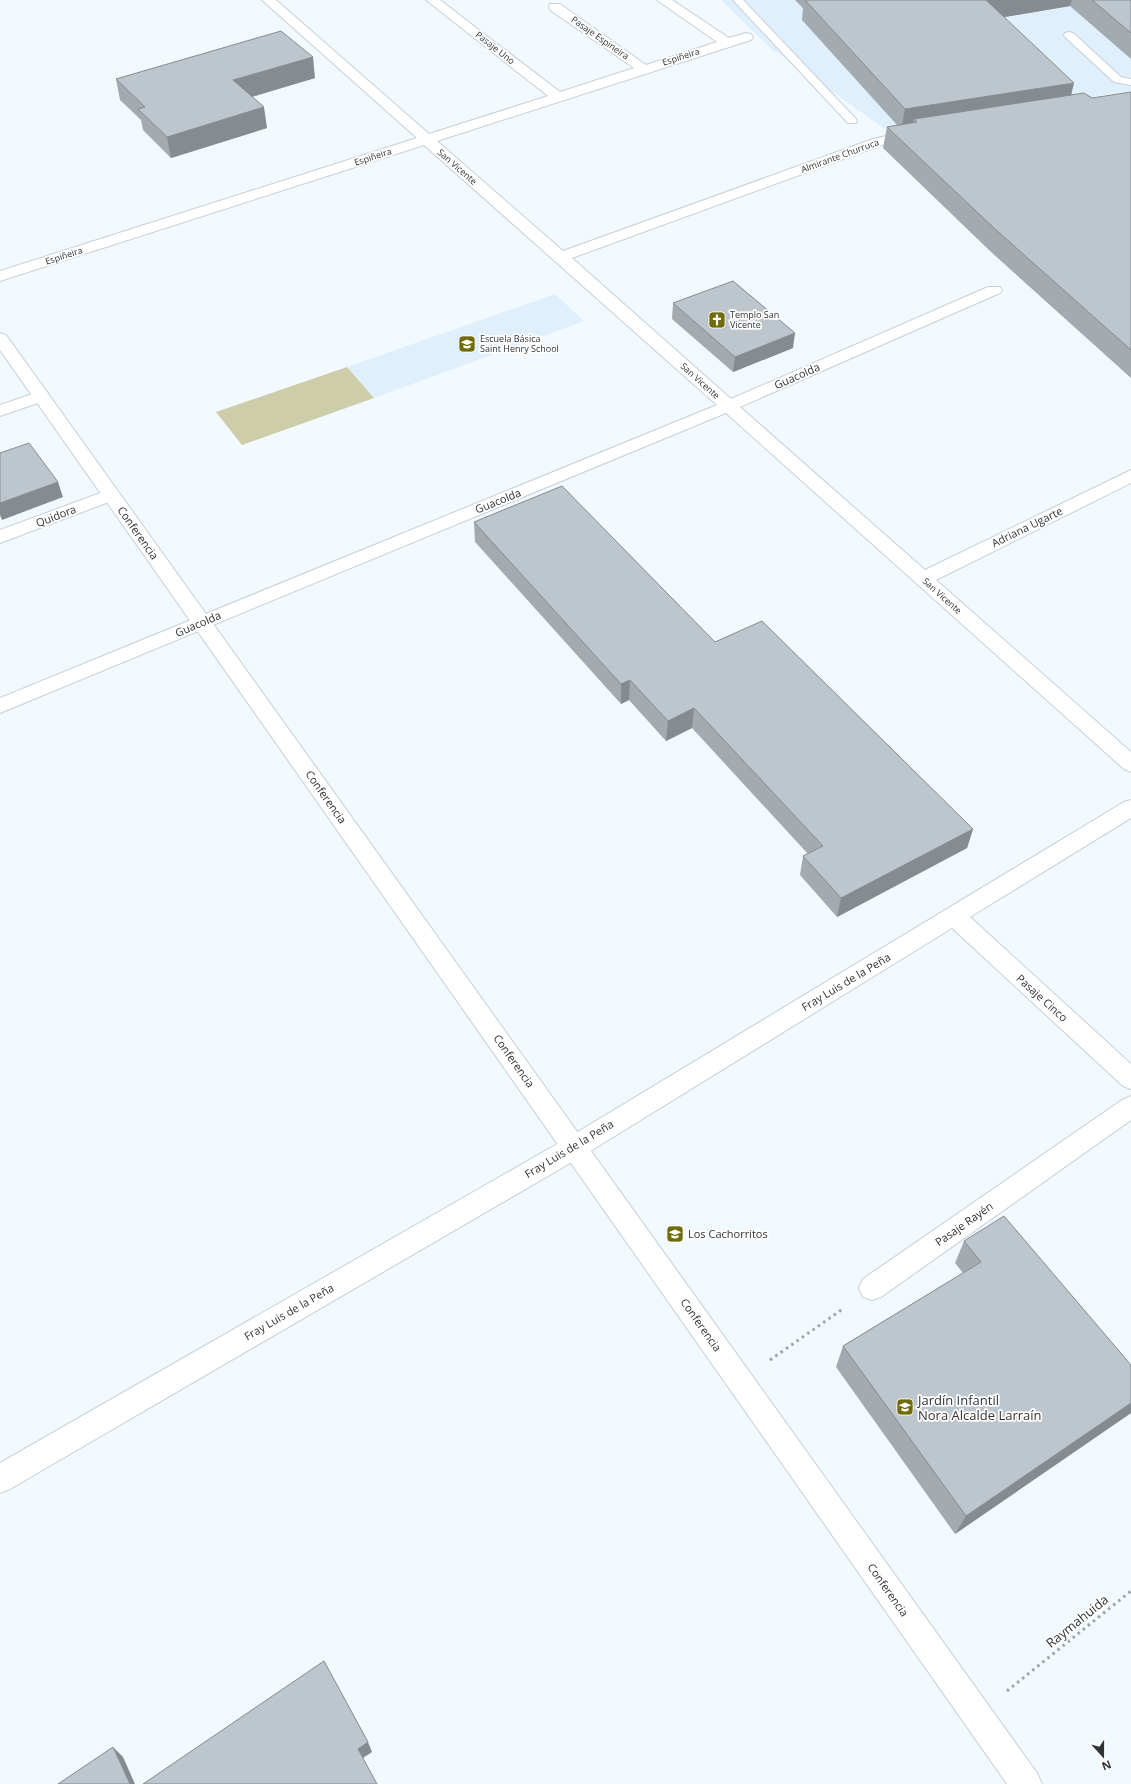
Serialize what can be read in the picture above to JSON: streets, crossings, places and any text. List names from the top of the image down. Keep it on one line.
{"streets":{"street":["Pasaje Espineira","Pasaje Uno","Espiñeira","Almirante Churruca","San Vicente","Guacolda","Quidora","Adriana Ugarte","Conferencia","Fray Luis de la Peña","Pasaje Cinco","Pasaje Rayén"],"path":["Raymahuida"]},"crossings":[["Pasaje Espineira","Espiñeira"],["Pasaje Uno","Espiñeira"],["Espiñeira","San Vicente"],["Almirante Churruca","San Vicente"],["San Vicente","Guacolda"],["San Vicente","Adriana Ugarte"],["Guacolda","Conferencia"],["Quidora","Conferencia"],["Conferencia","Fray Luis de la Peña"],["Fray Luis de la Peña","Pasaje Cinco"]],"places":{"church":["Templo San Vicente"],"school or university":["Escuela Básica Saint Henry School","Los Cachorritos","Jardín Infantil Nora Alcalde Larraín"]},"north":"bottom"}
